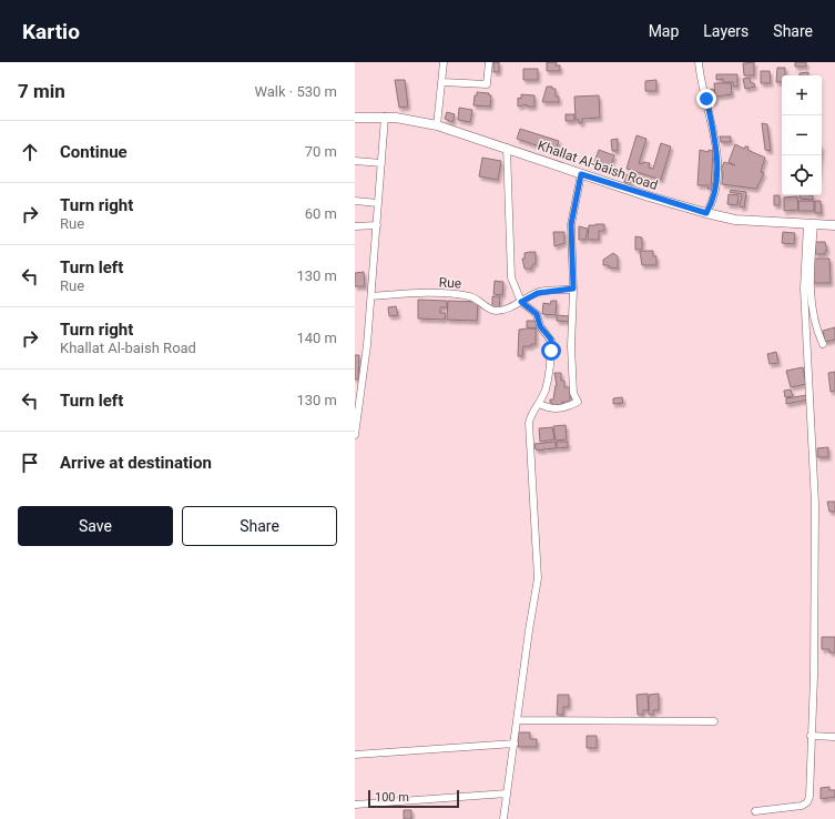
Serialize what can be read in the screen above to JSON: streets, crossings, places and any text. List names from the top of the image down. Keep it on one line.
{"streets":{"street":["Khallat Al-baish Road","Rue"]},"scale_bar":"100 m","page":{"header":"Kartio","nav":["Map","Layers","Share"],"heading":["7 min","Walk · 530 m"],"map_buttons":["+","−"],"list":[["Continue","70 m"],["Turn right","Rue","60 m"],["Turn left","Rue","130 m"],["Turn right","Khallat Al-baish Road","140 m"],["Turn left","130 m"],"Arrive at destination"],"buttons":["Save","Share"],"scale":"100 m"}}
